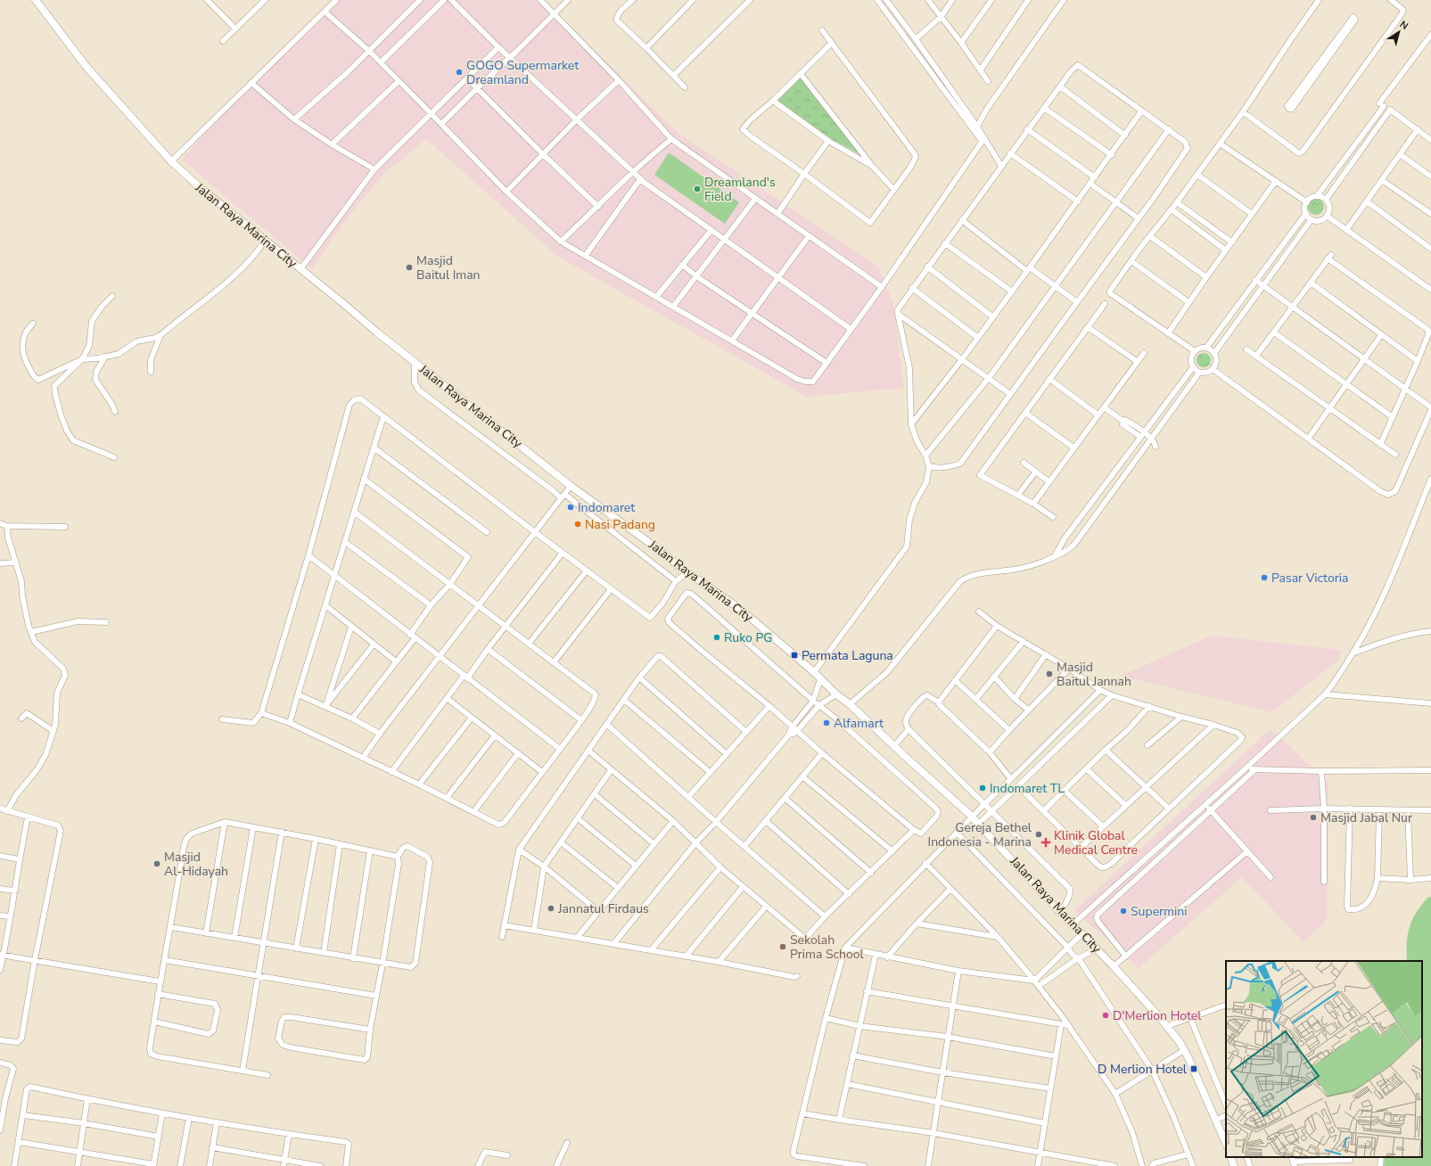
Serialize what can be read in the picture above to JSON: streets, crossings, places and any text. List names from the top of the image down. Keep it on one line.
{"streets":{"main road":["Jalan Raya Marina City"]},"places":{"other":["GOGO Supermarket Dreamland","Dreamland's Field","Masjid Baitul Iman","Indomaret","Nasi Padang","Pasar Victoria","Ruko PG","Masjid Baitul Jannah","Alfamart","Indomaret TL","Masjid Jabal Nur","Gereja Bethel Indonesia - Marina","Masjid Al-Hidayah","Jannatul Firdaus","Supermini","Sekolah Prima School","D'Merlion Hotel"],"transit":["Permata Laguna","D Merlion Hotel"],"health":["Klinik Global Medical Centre"]},"north":"top right"}
